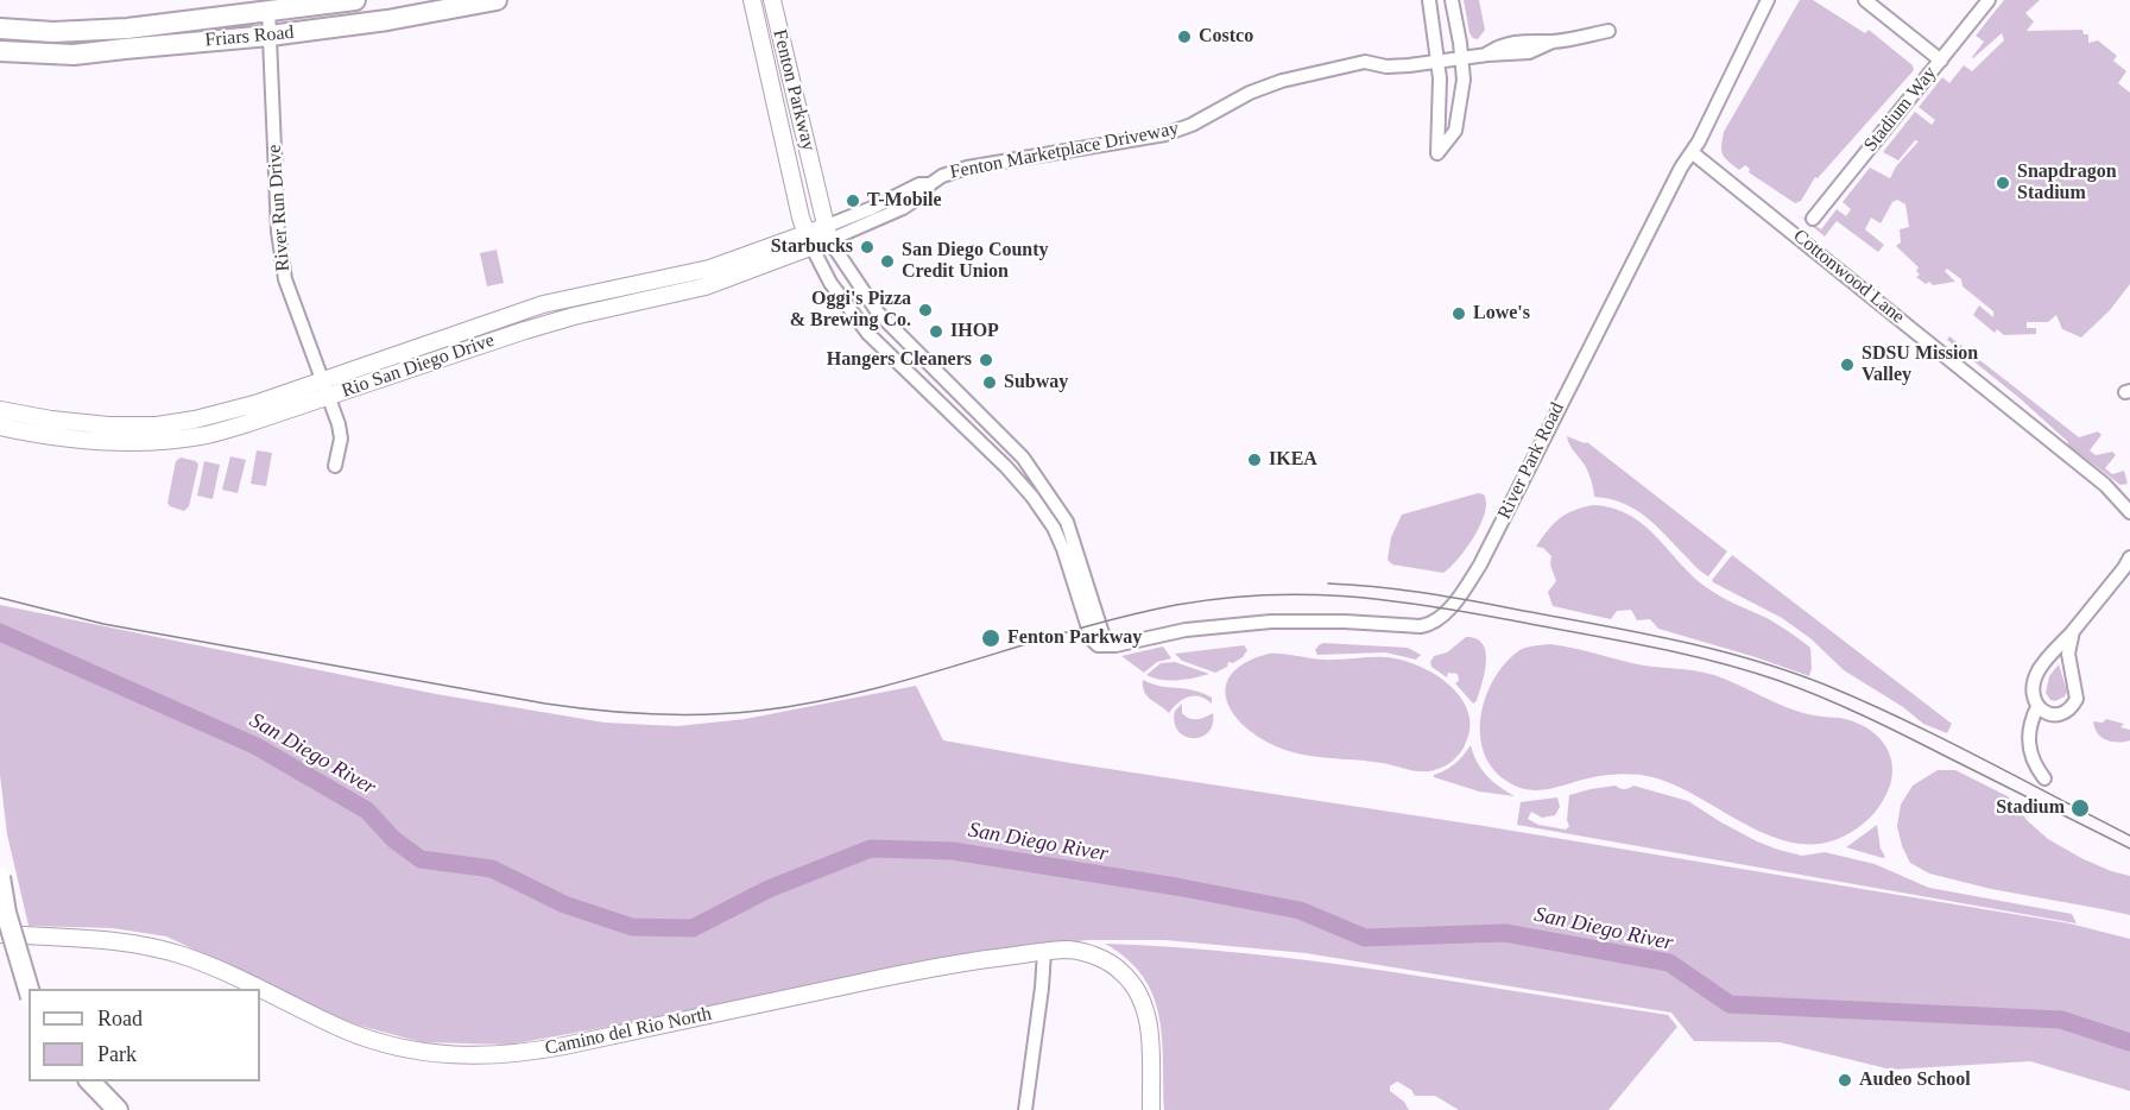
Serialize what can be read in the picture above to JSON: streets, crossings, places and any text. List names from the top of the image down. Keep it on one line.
{"streets":{"highway":["Friars Road"],"main road":["Fenton Parkway","Rio San Diego Drive","Camino del Rio North"],"street":["Stadium Way","Fenton Marketplace Driveway","River Run Drive","Cottonwood Lane","River Park Road"]},"crossings":[["Friars Road","River Run Drive"],["Fenton Parkway","Fenton Marketplace Driveway"],["Fenton Parkway","Rio San Diego Drive"],["Fenton Parkway","River Park Road"],["Fenton Marketplace Driveway","Rio San Diego Drive"],["River Run Drive","Rio San Diego Drive"],["Cottonwood Lane","River Park Road"]],"water":["San Diego River"],"places":["Costco","Snapdragon Stadium","T-Mobile","Starbucks","San Diego County Credit Union","Oggi's Pizza & Brewing Co.","Lowe's","IHOP","Hangers Cleaners","SDSU Mission Valley","Subway","IKEA","Fenton Parkway","Stadium","Audeo School"],"legend":["Road","Park"]}
